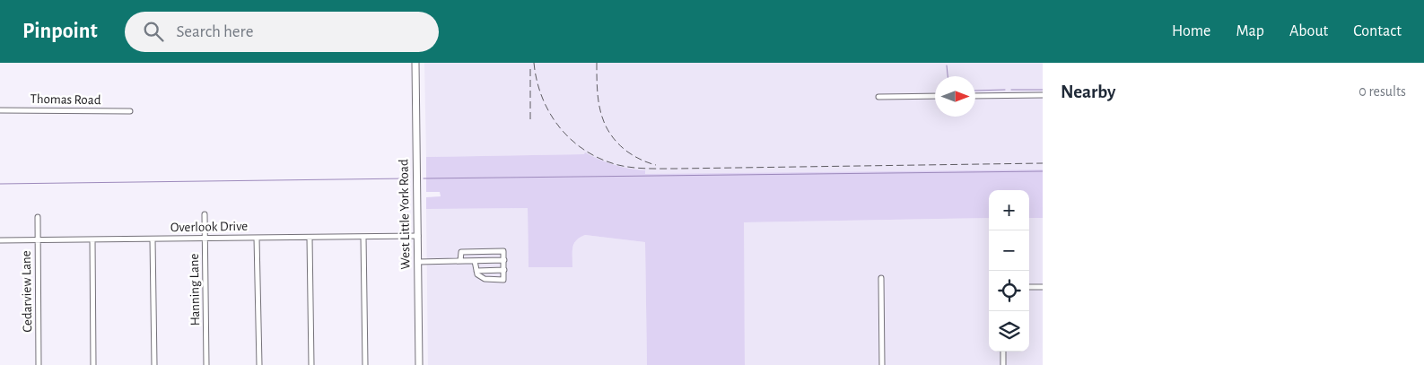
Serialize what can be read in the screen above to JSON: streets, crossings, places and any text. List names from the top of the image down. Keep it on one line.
{"streets":{"main road":["West Little York Road"],"street":["Thomas Road","Overlook Drive","Hanning Lane","Cedarview Lane"]},"crossings":[["West Little York Road","Overlook Drive"],["Overlook Drive","Hanning Lane"],["Overlook Drive","Cedarview Lane"]],"north":"right","page":{"header":"Pinpoint","search":"Search here","nav":["Home","Map","About","Contact"],"heading":["Nearby","0 results"],"map_buttons":["+","−"]}}
